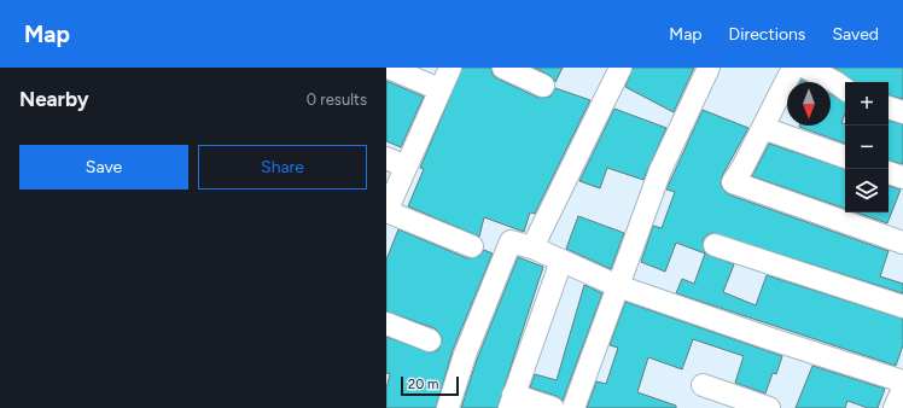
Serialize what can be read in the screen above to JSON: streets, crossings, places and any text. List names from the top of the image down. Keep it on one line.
{"scale_bar":"20 m","north":"bottom","page":{"header":"Map","nav":["Map","Directions","Saved"],"heading":["Nearby","0 results"],"map_buttons":["+","−"],"buttons":["Save","Share"],"scale":"20 m"}}
